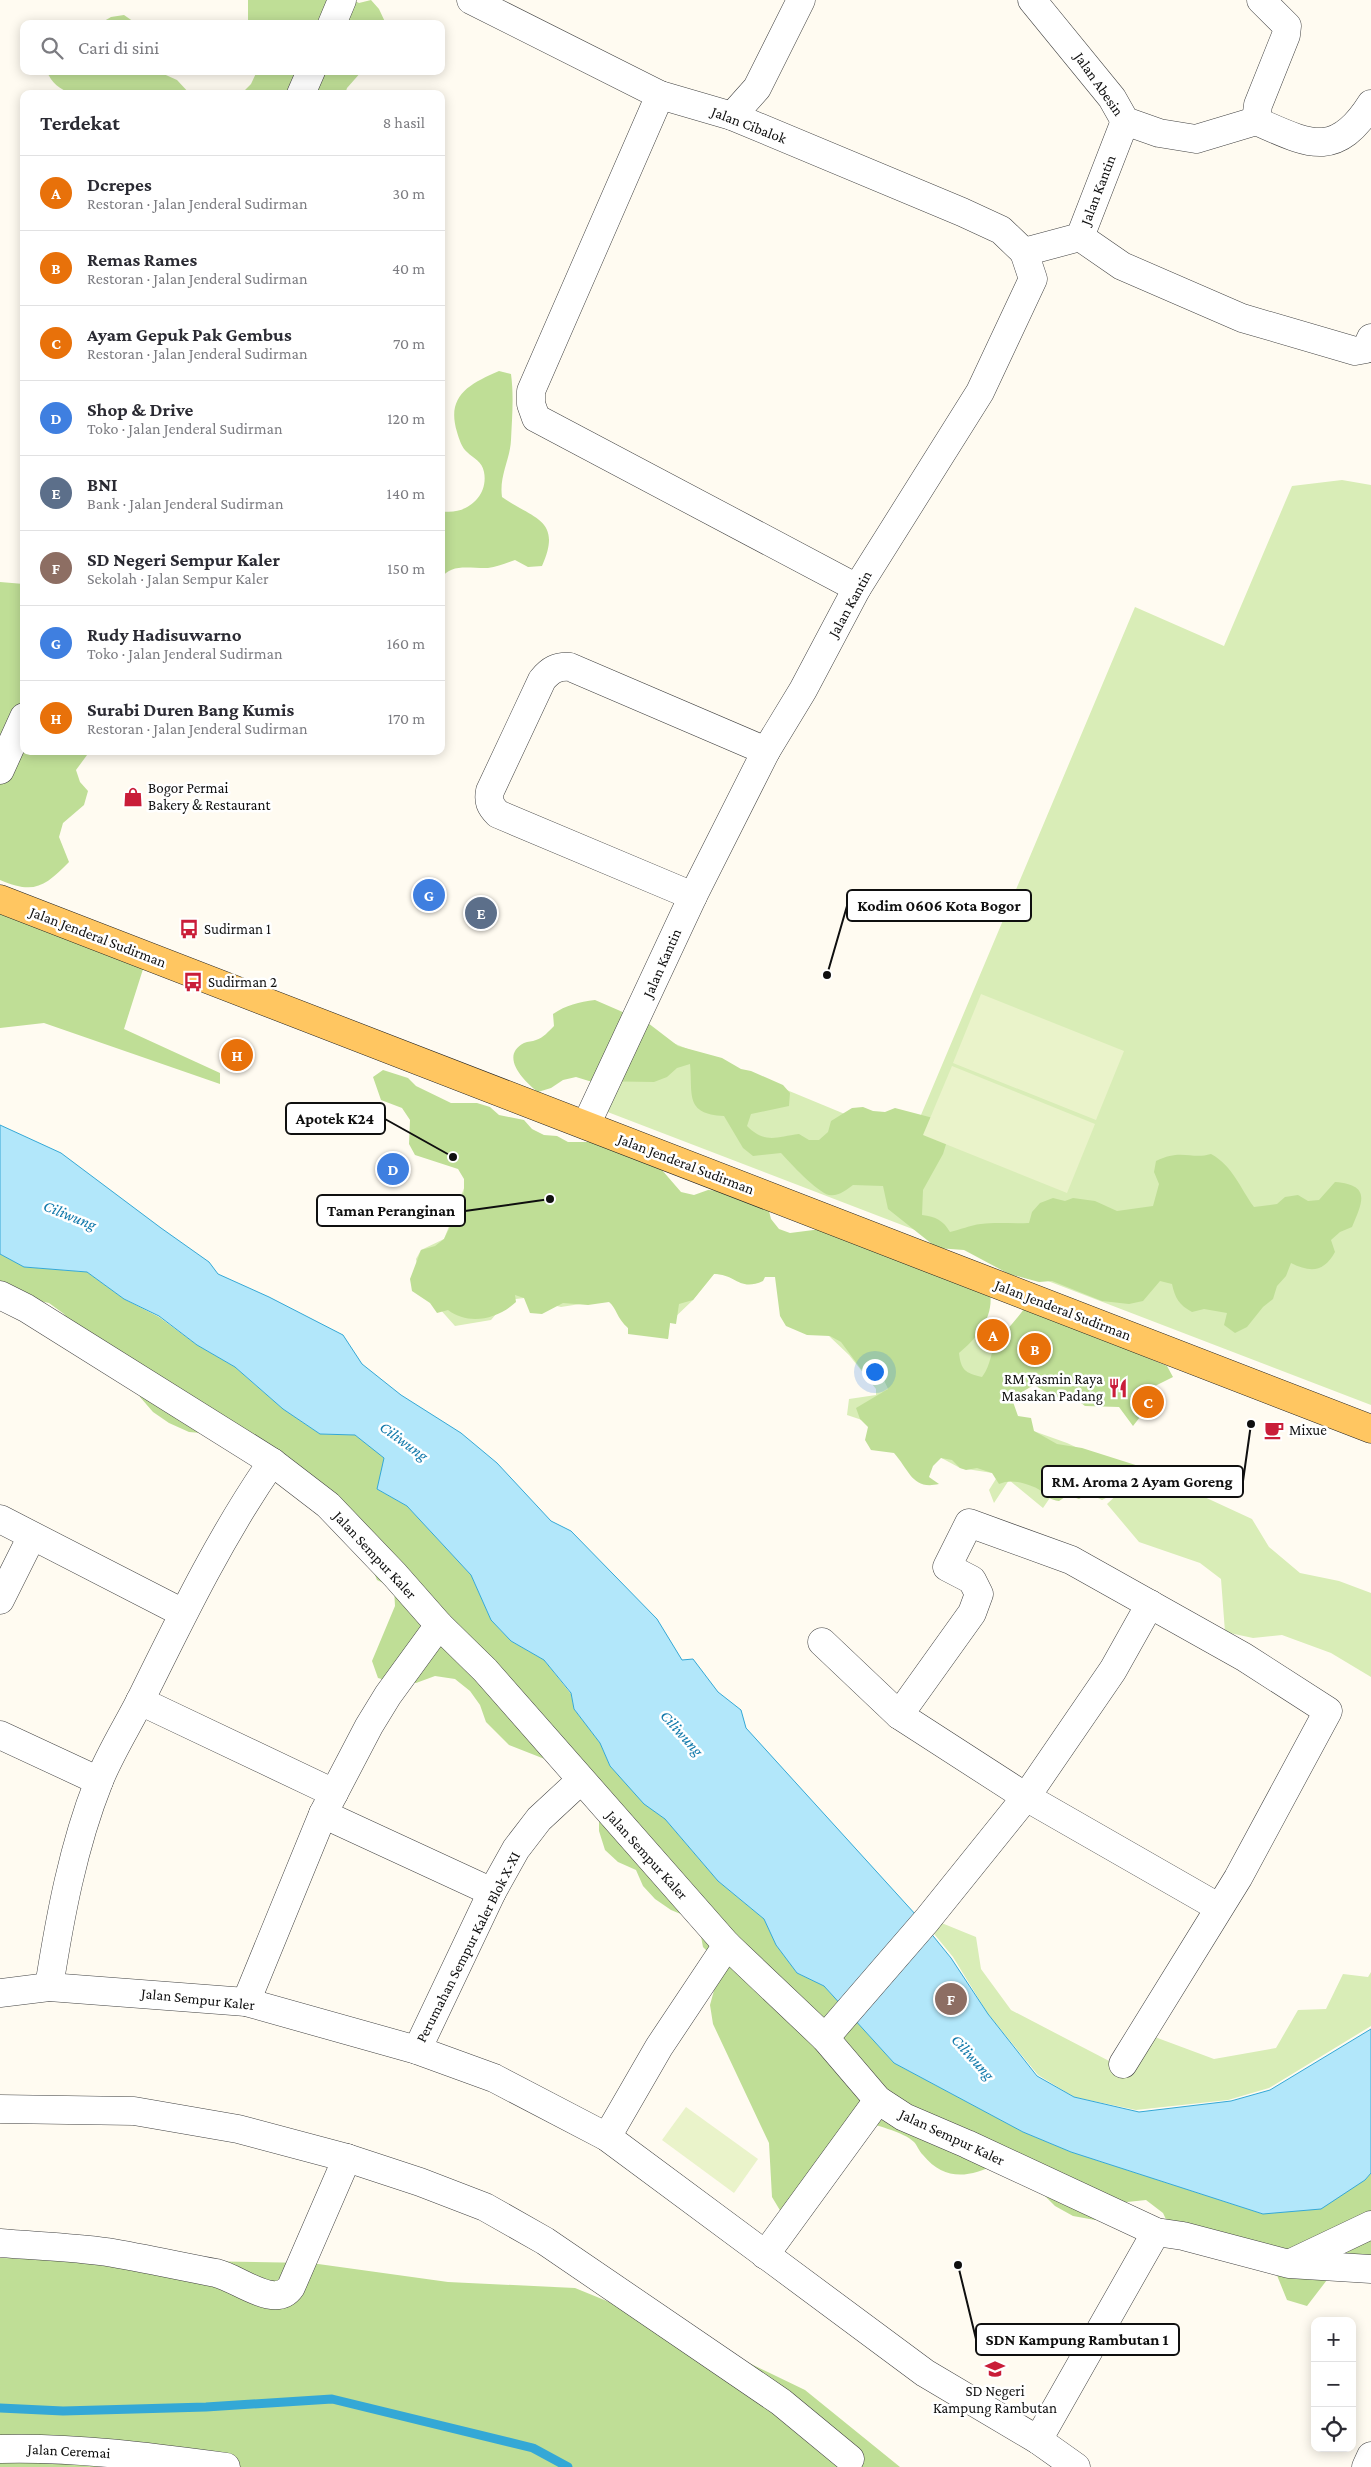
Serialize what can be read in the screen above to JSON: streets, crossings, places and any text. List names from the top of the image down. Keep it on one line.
{"streets":{"main road":["Jalan Jenderal Sudirman"],"street":["Jalan Abesin","Jalan Cibalok","Jalan Kantin","Jalan Sempur Kaler","Perumahan Sempur Kaler Blok X-XI","Jalan Ceremai"]},"crossings":[["Jalan Abesin","Jalan Kantin"],["Jalan Cibalok","Jalan Kantin"],["Jalan Kantin","Jalan Jenderal Sudirman"],["Jalan Sempur Kaler","Perumahan Sempur Kaler Blok X-XI"]],"water":["Ciliwung"],"places":{"shop":["Bogor Permai Bakery & Restaurant"],"bus stop":["Sudirman 1","Sudirman 2"],"other":["Kodim 0606 Kota Bogor","Apotek K24","Taman Peranginan","RM. Aroma 2 Ayam Goreng","SDN Kampung Rambutan 1"],"restaurant":["RM Yasmin Raya Masakan Padang"],"cafe":["Mixue"],"school or university":["SD Negeri Kampung Rambutan"]},"page":{"search":"Cari di sini","heading":["Terdekat","8 hasil"],"list":[{"mark":"A","name":"Dcrepes","note":"Restoran · Jalan Jenderal Sudirman","value":"30 m"},{"mark":"B","name":"Remas Rames","note":"Restoran · Jalan Jenderal Sudirman","value":"40 m"},{"mark":"C","name":"Ayam Gepuk Pak Gembus","note":"Restoran · Jalan Jenderal Sudirman","value":"70 m"},{"mark":"D","name":"Shop & Drive","note":"Toko · Jalan Jenderal Sudirman","value":"120 m"},{"mark":"E","name":"BNI","note":"Bank · Jalan Jenderal Sudirman","value":"140 m"},{"mark":"F","name":"SD Negeri Sempur Kaler","note":"Sekolah · Jalan Sempur Kaler","value":"150 m"},{"mark":"G","name":"Rudy Hadisuwarno","note":"Toko · Jalan Jenderal Sudirman","value":"160 m"},{"mark":"H","name":"Surabi Duren Bang Kumis","note":"Restoran · Jalan Jenderal Sudirman","value":"170 m"}],"pins":["G","E","H","D","A","B","C","F"],"map_buttons":["+","−"]}}
